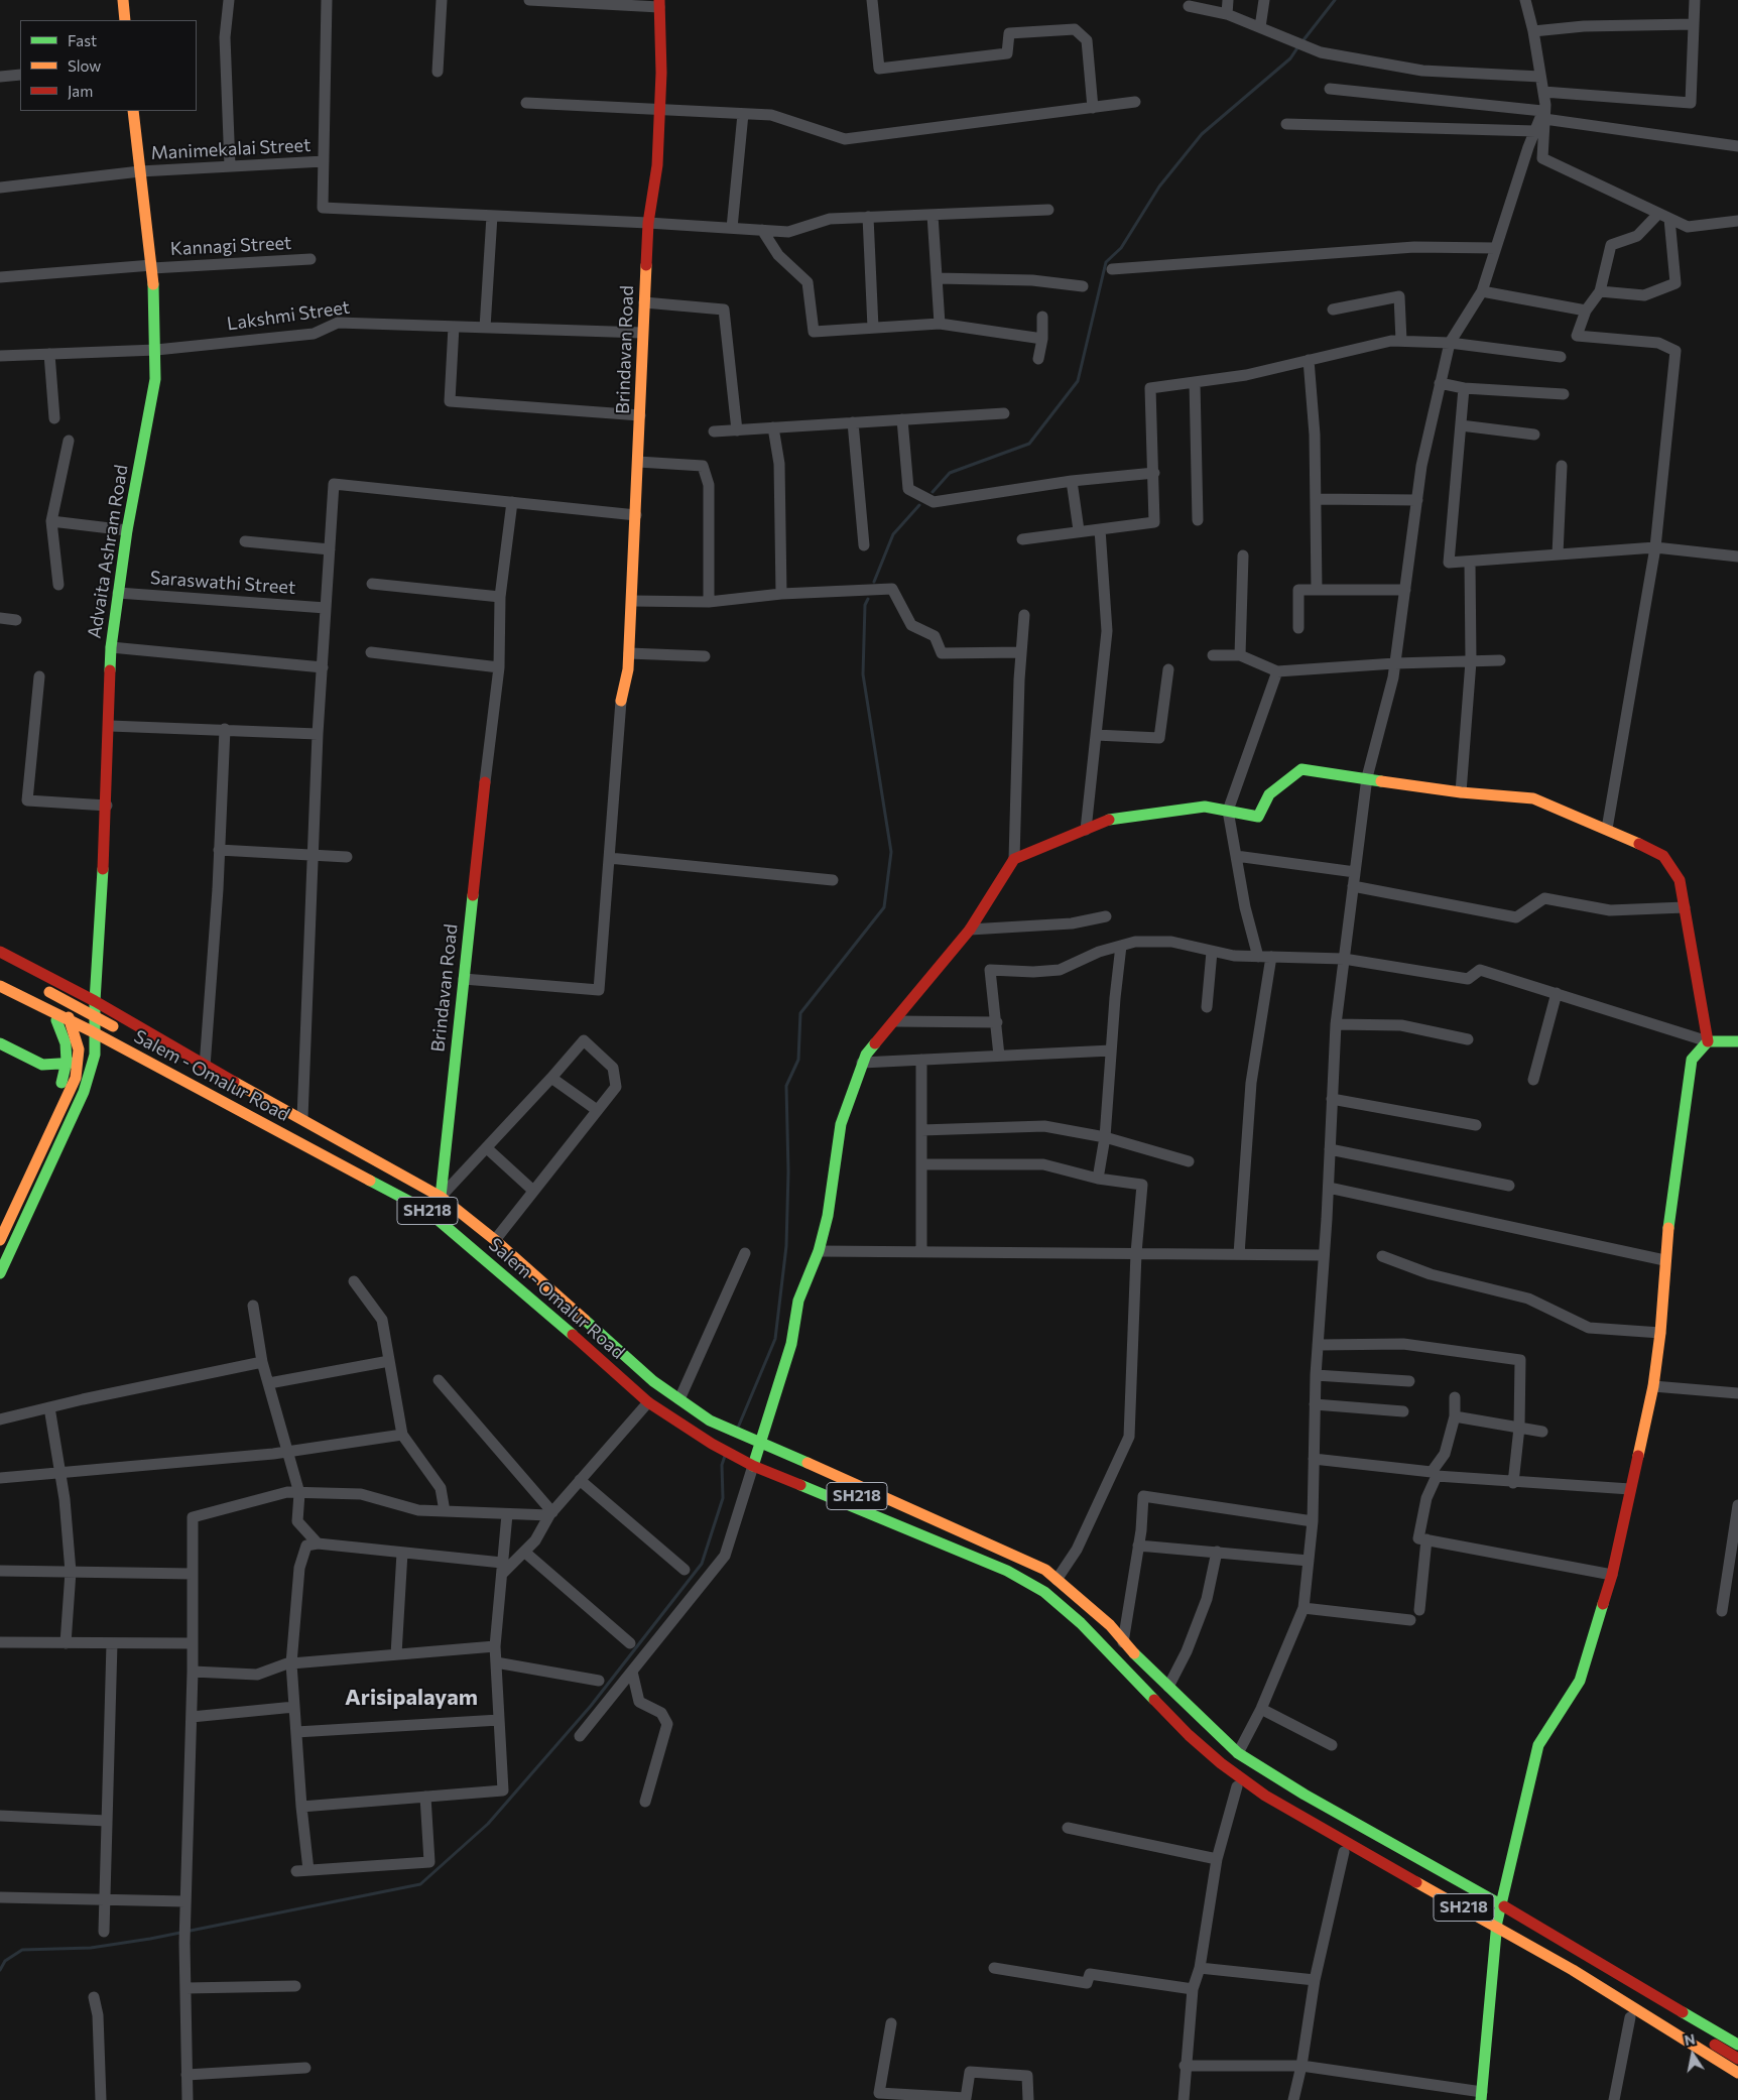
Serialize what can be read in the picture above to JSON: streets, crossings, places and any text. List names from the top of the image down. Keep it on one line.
{"streets":{"main road":["Brindavan Road","Advaita Ashram Road","Salem - Omalur Road","SH218"],"street":["Manimekalai Street","Kannagi Street","Lakshmi Street","Saraswathi Street"]},"crossings":[["Manimekalai Street","Advaita Ashram Road"],["Kannagi Street","Advaita Ashram Road"],["Lakshmi Street","Brindavan Road"],["Lakshmi Street","Advaita Ashram Road"],["Advaita Ashram Road","Saraswathi Street"],["Advaita Ashram Road","Salem - Omalur Road"],["Advaita Ashram Road","SH218"],["Salem - Omalur Road","SH218"]],"districts":["Arisipalayam"],"legend":["Fast","Slow","Jam"],"north":"top"}
